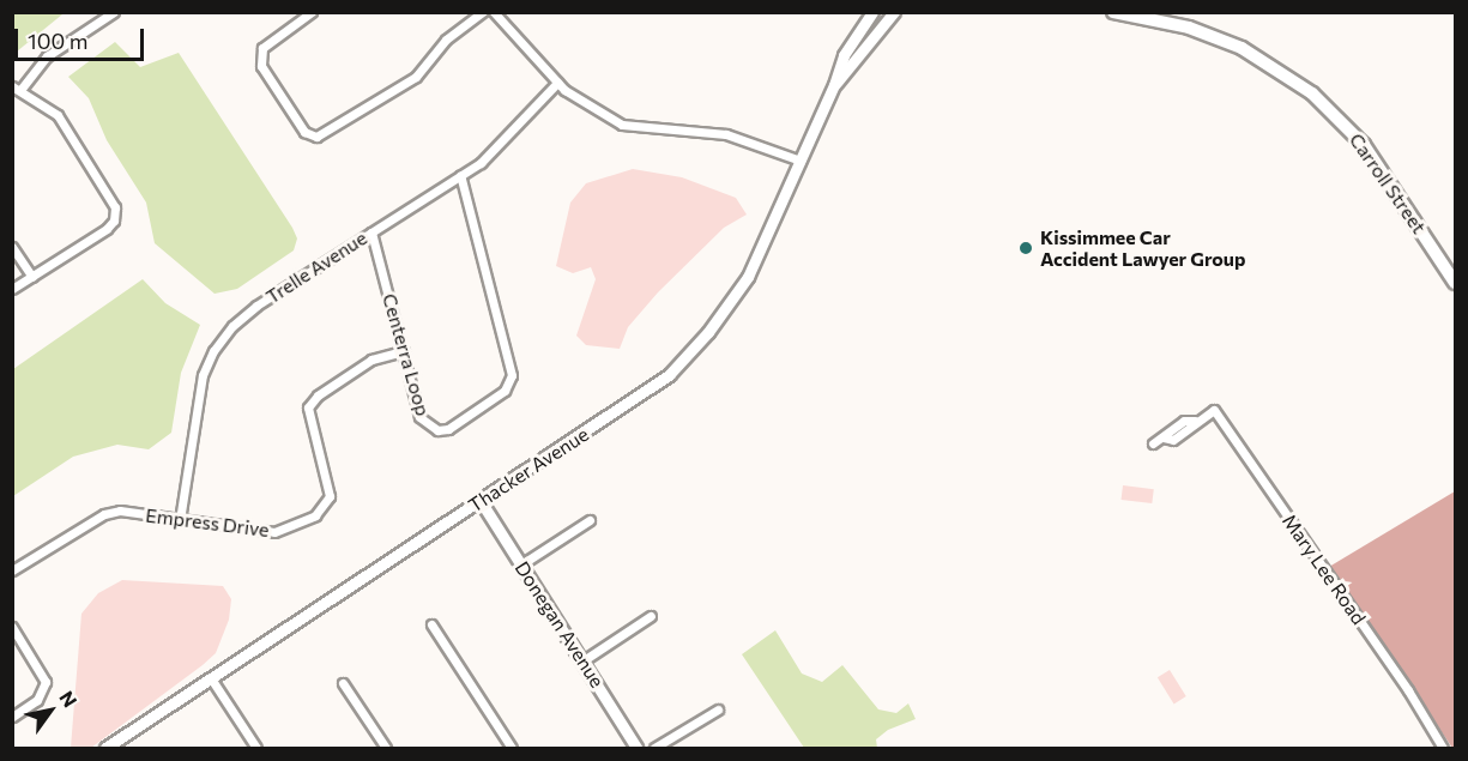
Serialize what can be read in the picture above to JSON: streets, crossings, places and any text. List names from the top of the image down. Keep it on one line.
{"streets":{"main road":["Carroll Street"],"street":["Trelle Avenue","Centerra Loop","Thacker Avenue","Empress Drive","Mary Lee Road","Donegan Avenue"]},"crossings":[["Trelle Avenue","Centerra Loop"],["Trelle Avenue","Empress Drive"],["Centerra Loop","Empress Drive"],["Thacker Avenue","Donegan Avenue"]],"places":["Kissimmee Car Accident Lawyer Group"],"scale_bar":"100 m","north":"top right"}
